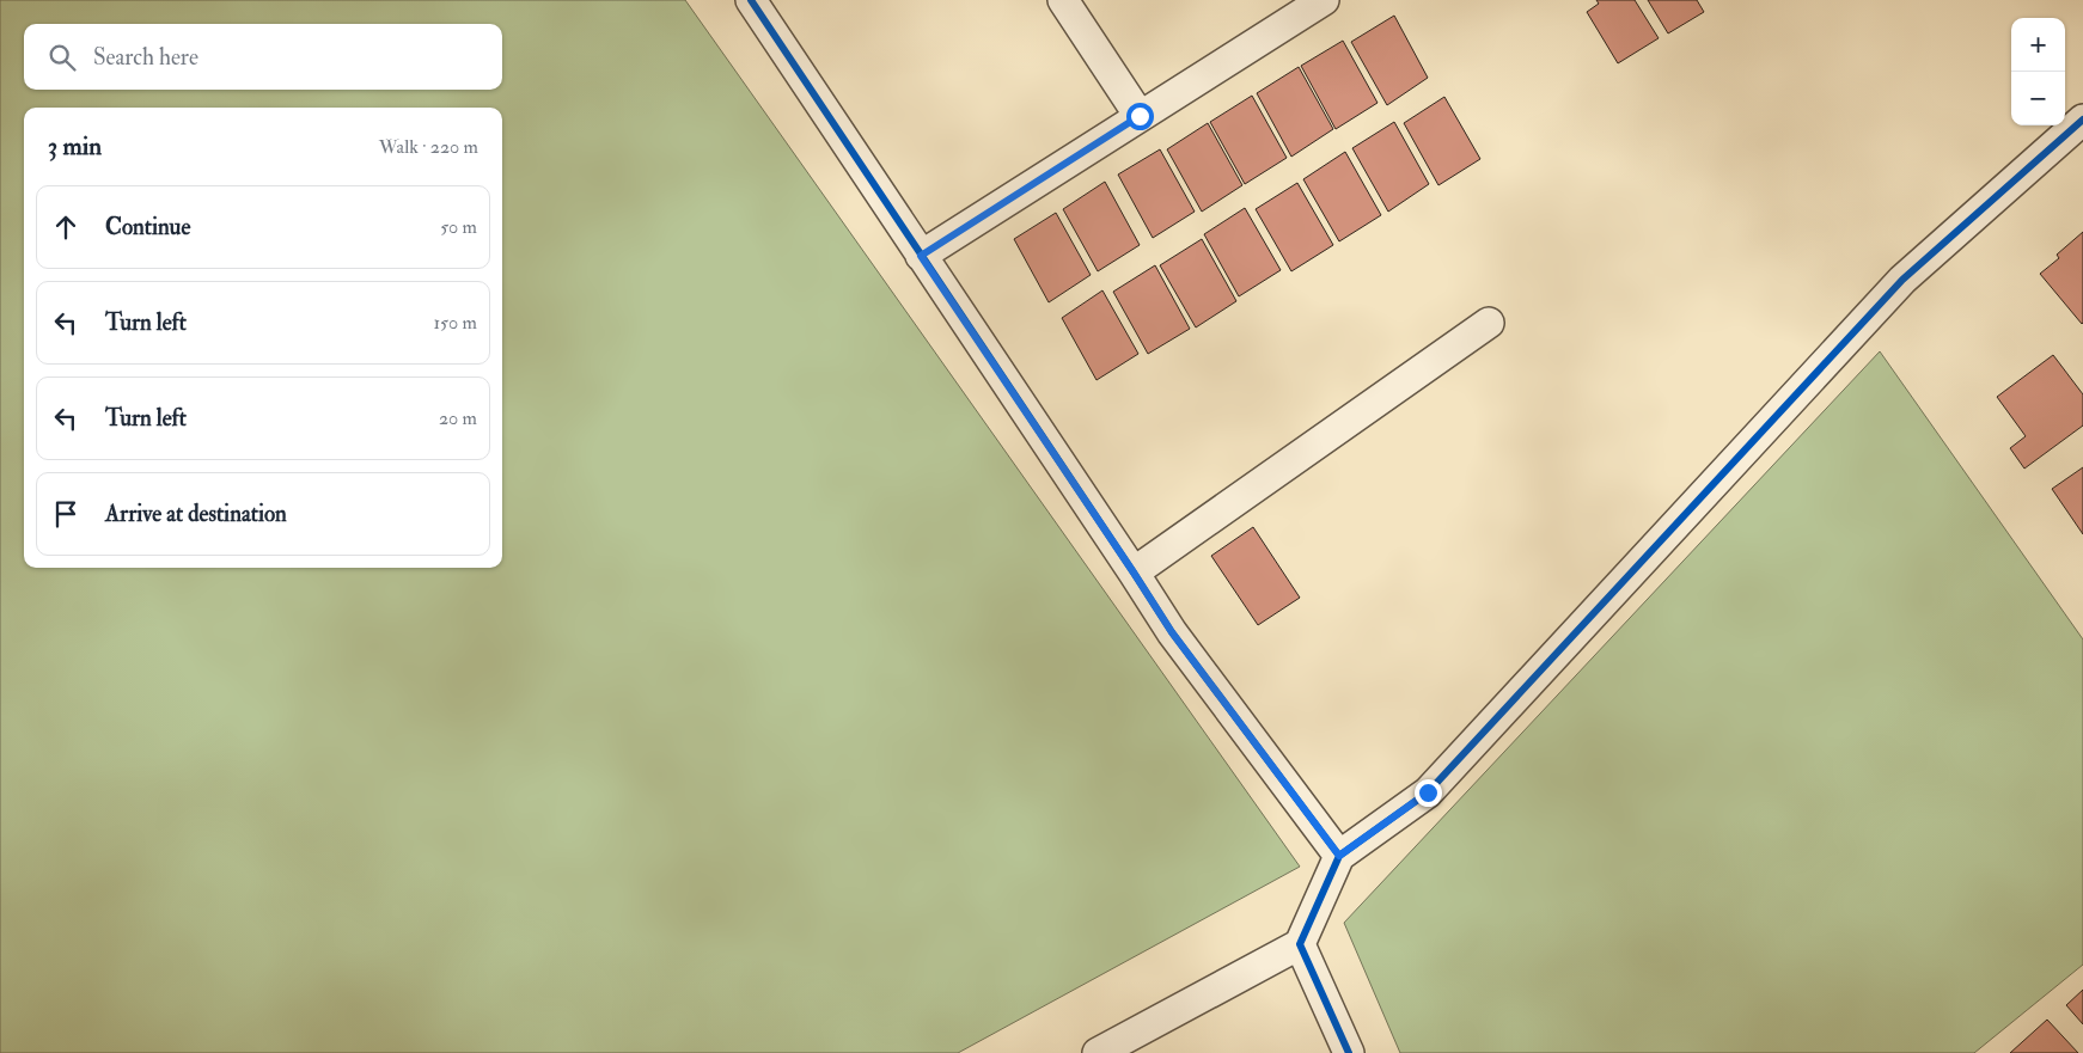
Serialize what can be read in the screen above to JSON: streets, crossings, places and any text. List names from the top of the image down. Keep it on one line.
{"page":{"map_buttons":["+","−"],"search":"Search here","heading":["3 min","Walk · 220 m"],"list":[["Continue","50 m"],["Turn left","150 m"],["Turn left","20 m"],"Arrive at destination"]}}
